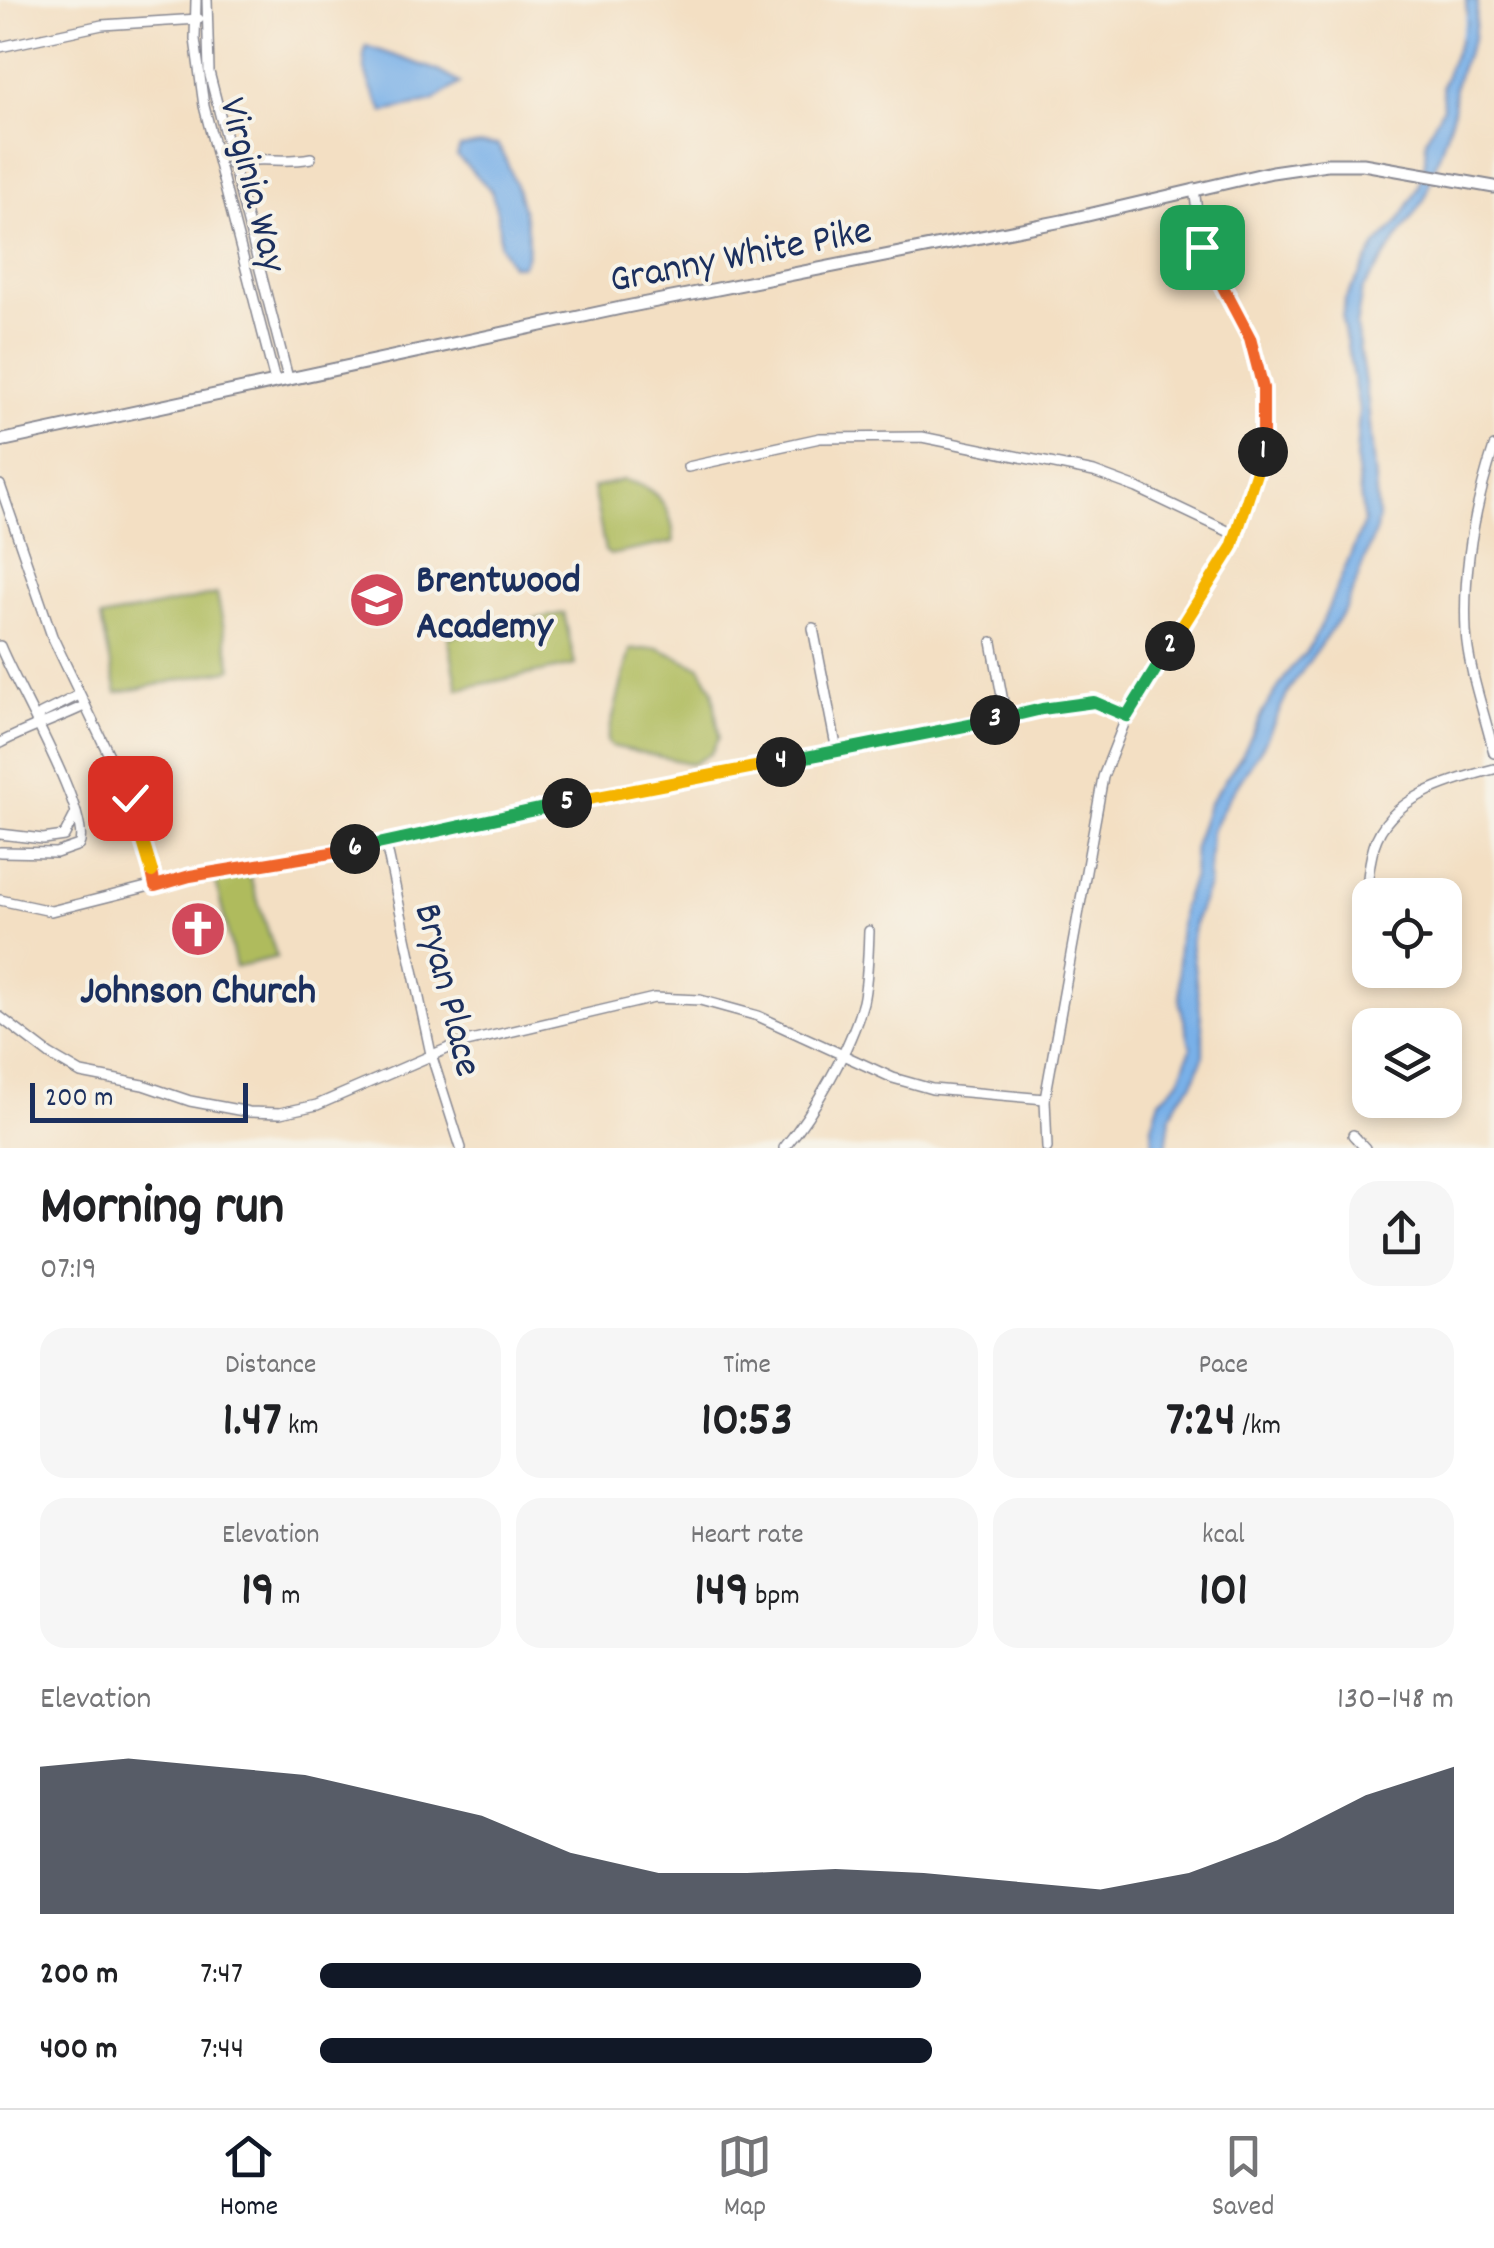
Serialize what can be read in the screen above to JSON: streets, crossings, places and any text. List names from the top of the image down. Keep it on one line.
{"streets":{"main road":["Granny White Pike"],"street":["Virginia Way","Bryan Place"]},"crossings":[["Virginia Way","Granny White Pike"]],"places":{"school or university":["Brentwood Academy"],"church":["Johnson Church"]},"scale_bar":"200 m","page":{"pins":["1","2","3","4","5","6"],"scale":"200 m","heading":["Morning run","07:19"],"stats":[["Distance","1.47 km"],["Time","10:53"],["Pace","7:24 /km"],["Elevation","19 m"],["Heart rate","149 bpm"],["kcal","101"]],"chart":["Elevation","130–148 m"],"list":[{"name":"200 m","note":"7:47"},{"name":"400 m","note":"7:44"}],"tabs":["Home","Map","Saved"]}}
